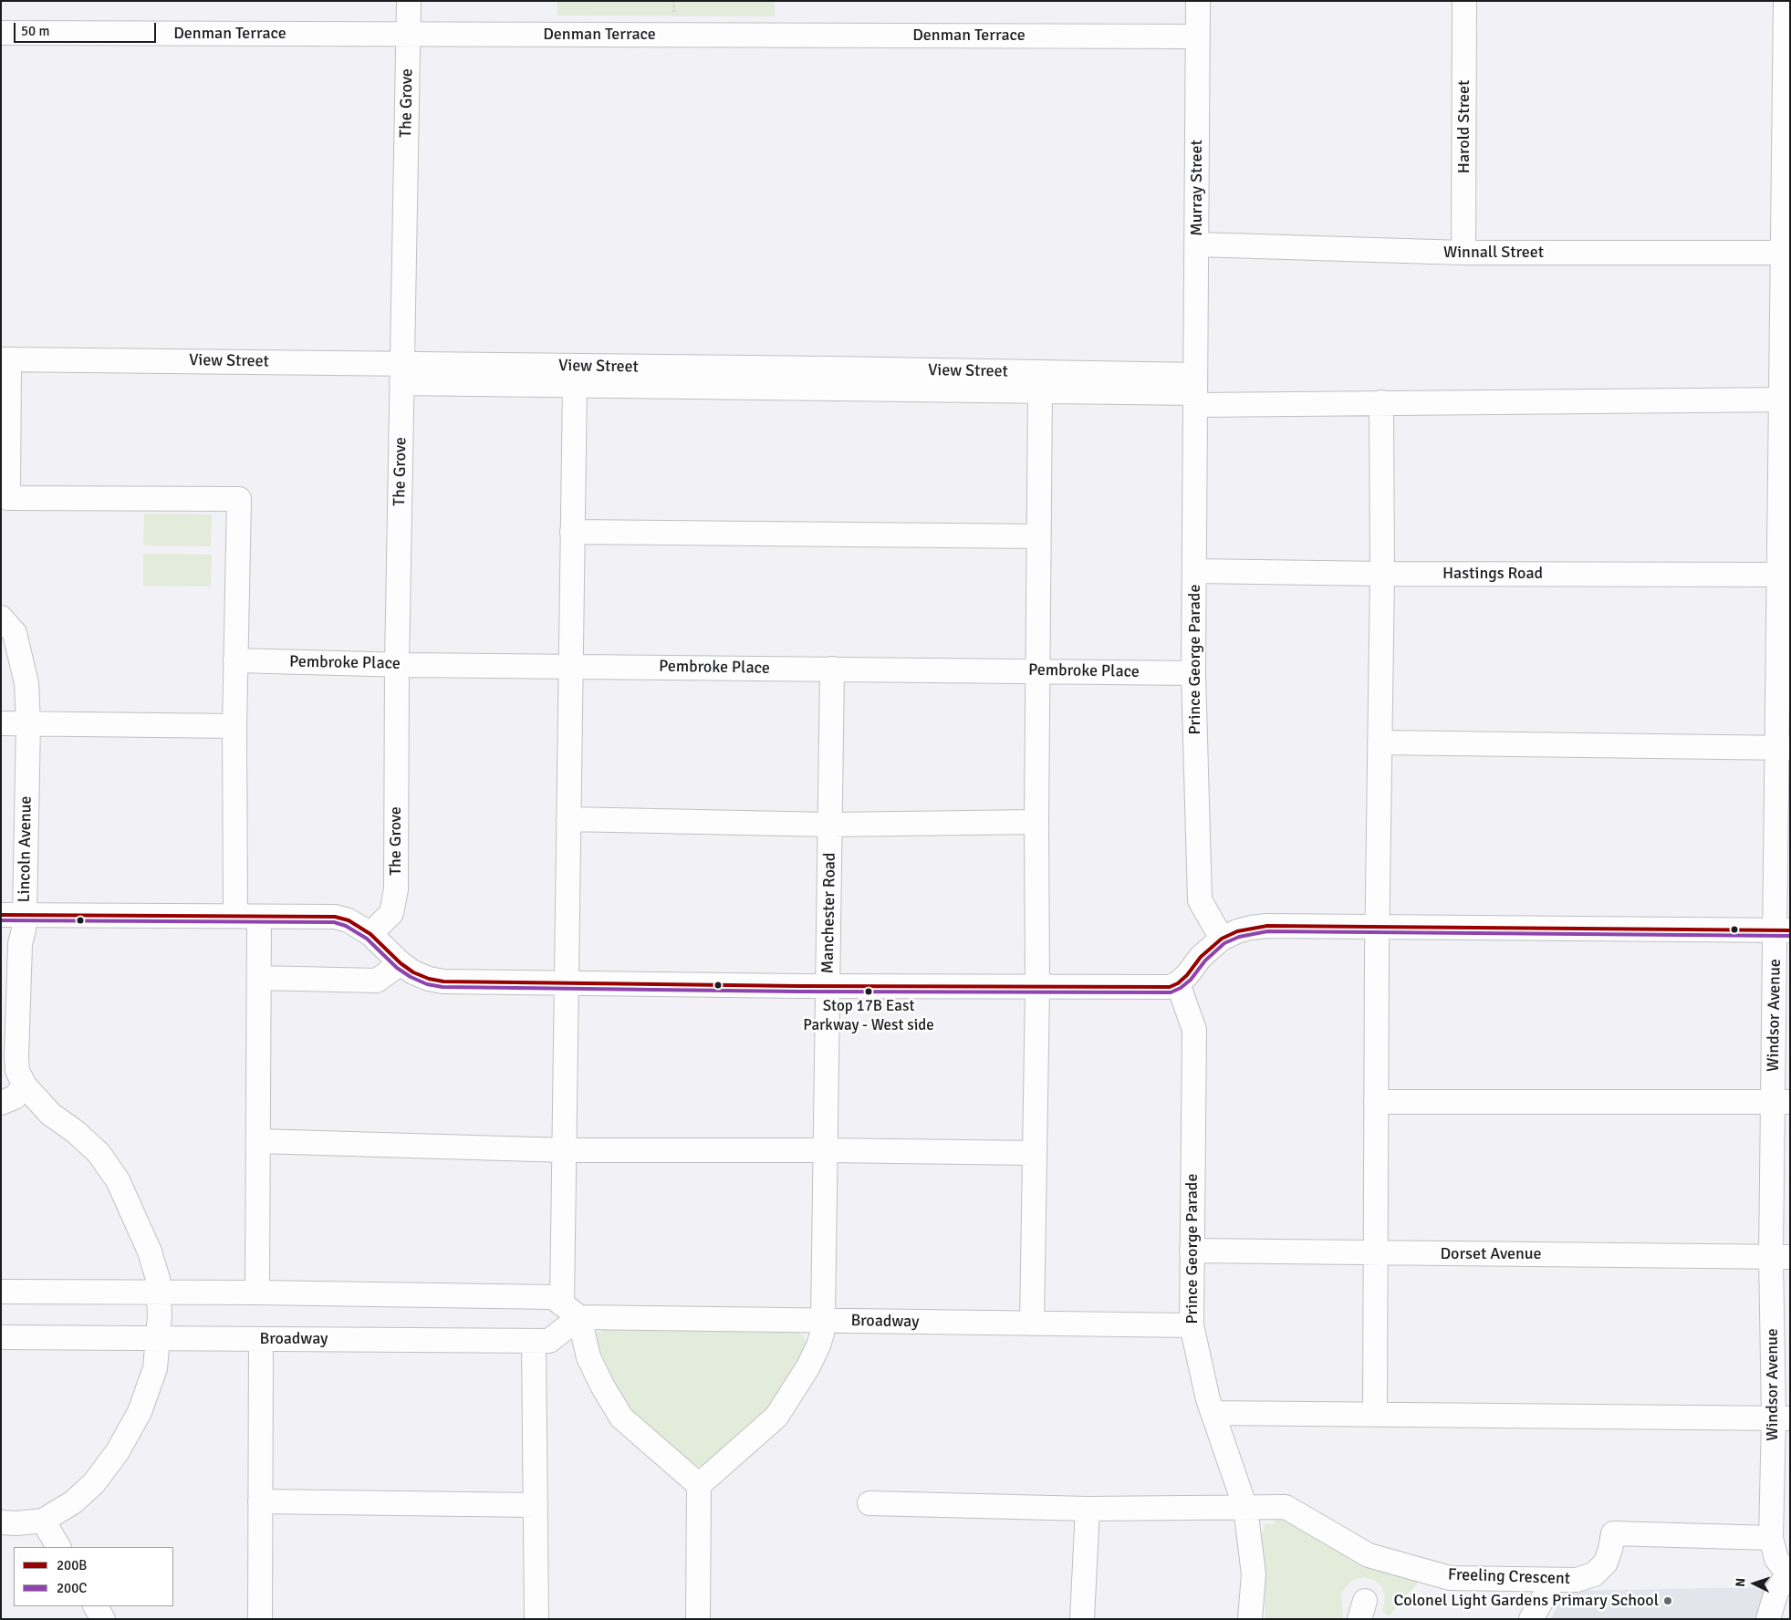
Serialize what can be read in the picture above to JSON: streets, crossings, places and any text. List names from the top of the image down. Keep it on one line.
{"streets":{"street":["Denman Terrace","The Grove","Harold Street","Murray Street","Winnall Street","View Street","Hastings Road","Prince George Parade","Pembroke Place","Lincoln Avenue","Manchester Road","Windsor Avenue","Dorset Avenue","Broadway","Freeling Crescent"]},"crossings":[["Denman Terrace","The Grove"],["Denman Terrace","Murray Street"],["The Grove","View Street"],["The Grove","Pembroke Place"],["Harold Street","Winnall Street"],["Murray Street","Winnall Street"],["Murray Street","View Street"],["Murray Street","Prince George Parade"],["Winnall Street","Windsor Avenue"],["View Street","Prince George Parade"],["Hastings Road","Prince George Parade"],["Hastings Road","Windsor Avenue"],["Prince George Parade","Pembroke Place"],["Prince George Parade","Dorset Avenue"],["Prince George Parade","Broadway"],["Prince George Parade","Freeling Crescent"],["Pembroke Place","Manchester Road"],["Manchester Road","Broadway"],["Windsor Avenue","Dorset Avenue"],["Windsor Avenue","Freeling Crescent"]],"places":["Stop 17B East Parkway - West side","Colonel Light Gardens Primary School"],"lines":["transit line 200B","transit line 200C"],"legend":["200B","200C"],"scale_bar":"50 m","north":"left"}
